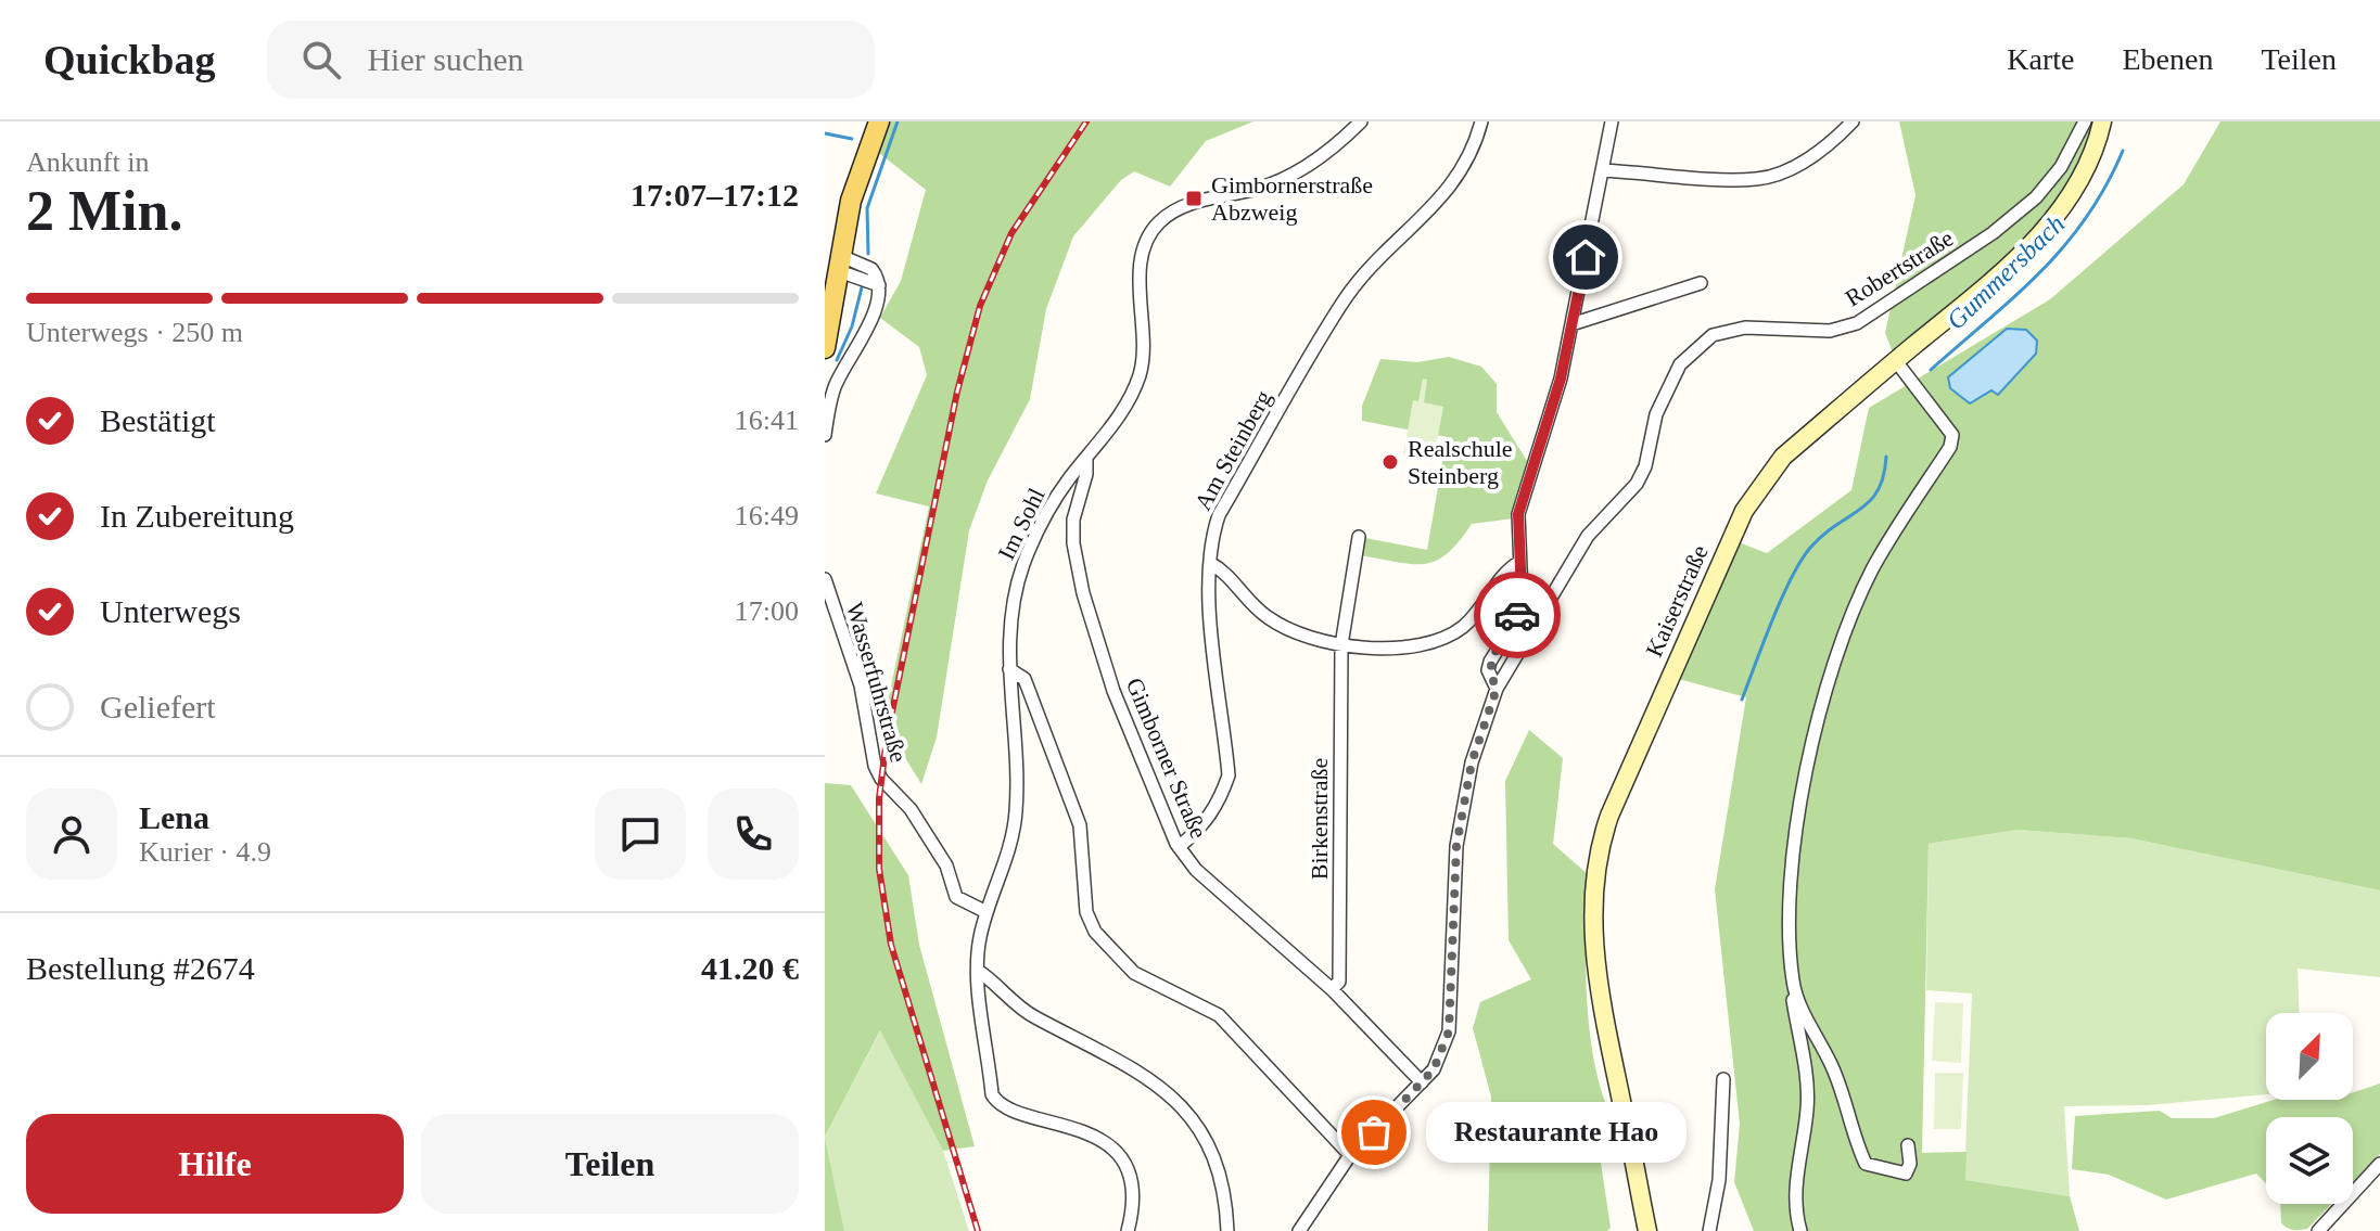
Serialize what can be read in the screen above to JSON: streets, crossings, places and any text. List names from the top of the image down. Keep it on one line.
{"streets":{"street":["Robertstraße","Am Steinberg","Im Sohl","Kaiserstraße","Wasserfuhrstraße","Gimborner Straße","Birkenstraße"]},"crossings":[["Robertstraße","Gimborner Straße"],["Am Steinberg","Gimborner Straße"],["Im Sohl","Wasserfuhrstraße"],["Im Sohl","Gimborner Straße"],["Gimborner Straße","Birkenstraße"]],"water":["Gummersbach"],"places":{"transit":["Gimbornerstraße Abzweig"],"other":["Realschule Steinberg","Restaurante Hao"]},"north":"top right","page":{"header":"Quickbag","search":"Hier suchen","nav":["Karte","Ebenen","Teilen"],"heading":["2 Min.","Ankunft in","17:07–17:12"],"panel":["Lena","Kurier · 4.9","Bestellung #2674","41.20 €"],"bar":"Unterwegs · 250 m","list":[["Bestätigt","16:41"],["In Zubereitung","16:49"],["Unterwegs","17:00"],"Geliefert"],"buttons":["Hilfe","Teilen"],"bubble":"Restaurante Hao"}}
